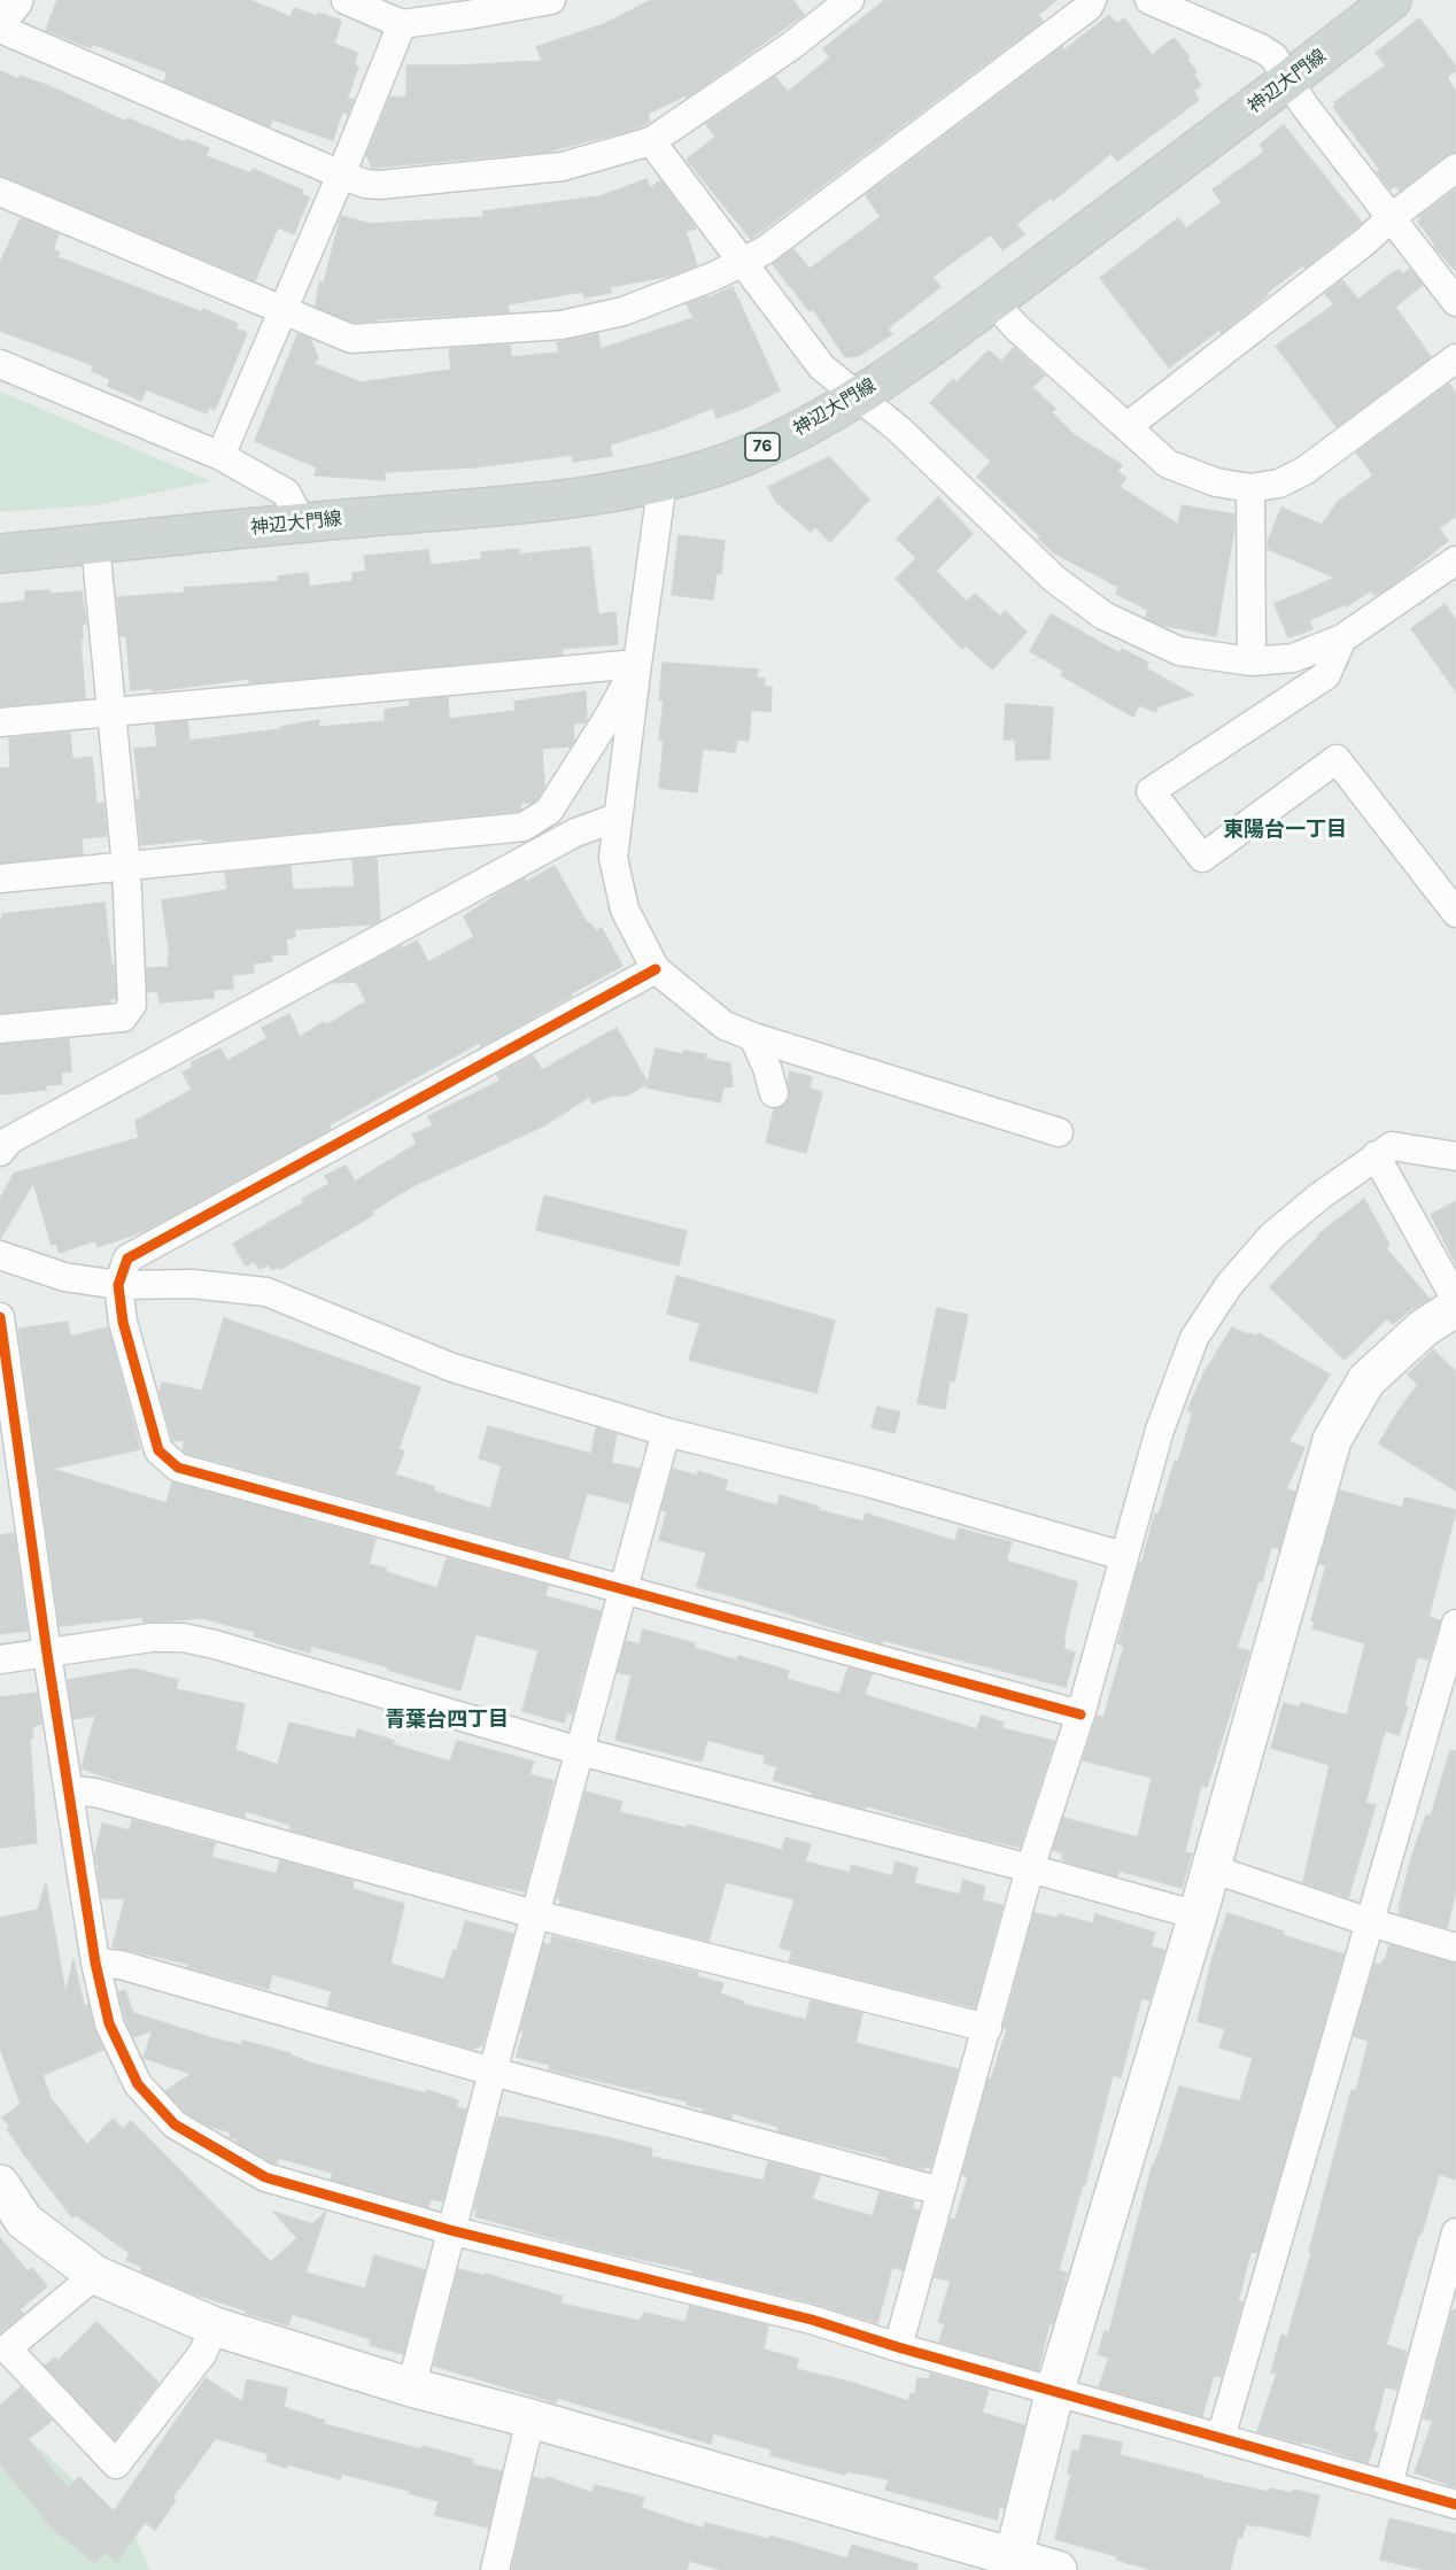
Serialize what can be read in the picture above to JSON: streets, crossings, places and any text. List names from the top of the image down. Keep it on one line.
{"streets":{"main road":["神辺大門線","76"]},"districts":["東陽台一丁目","青葉台四丁目"]}
